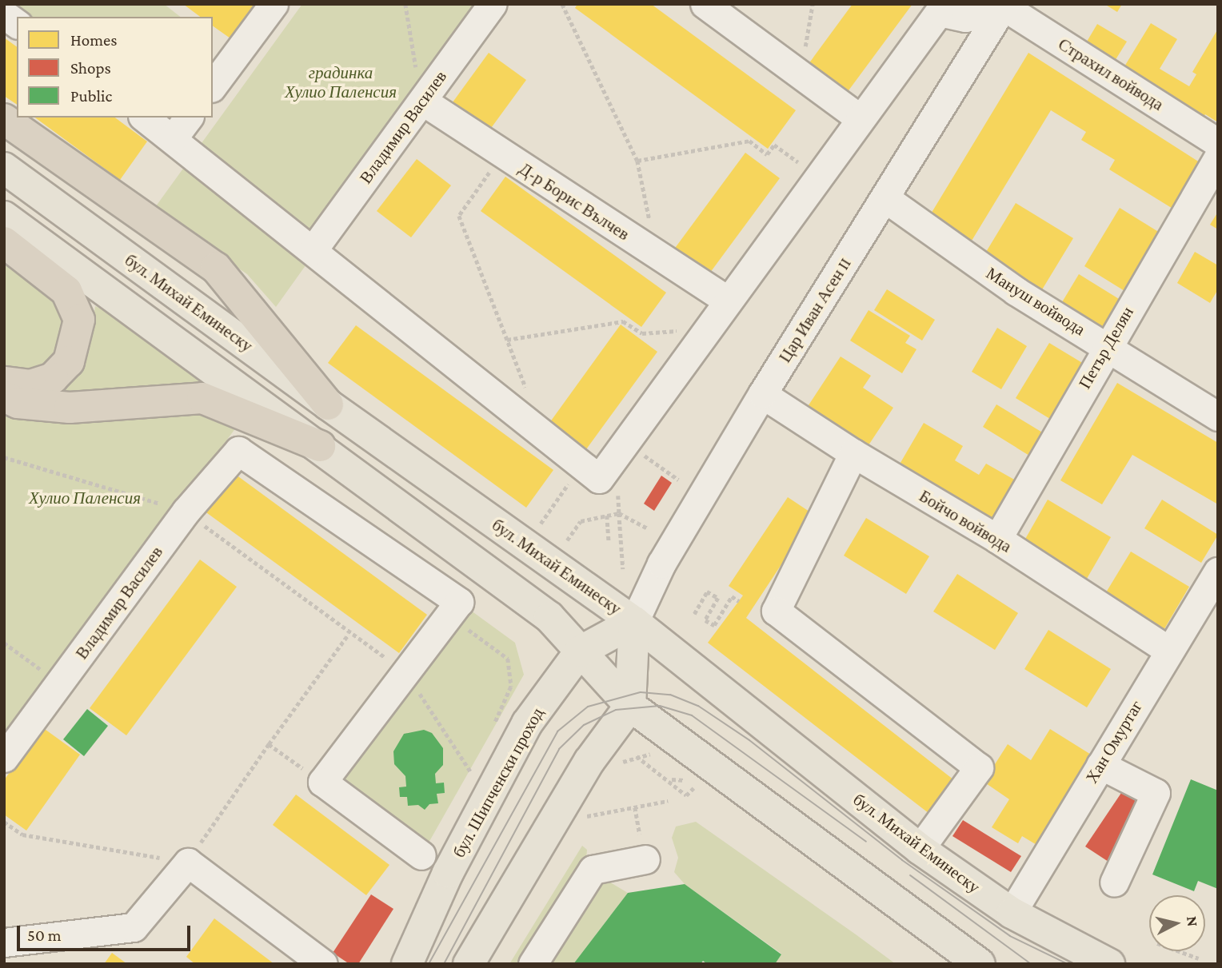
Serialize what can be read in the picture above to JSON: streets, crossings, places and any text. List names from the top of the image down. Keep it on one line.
{"streets":{"main road":["бул. Михай Еминеску","бул. Шипченски проход"],"street":["Страхил войвода","Владимир Василев","Д-р Борис Вълчев","Мануш войвода","Цар Иван Асен II","Петър Делян","Бойчо войвода","Хан Омуртаг"]},"crossings":[["Страхил войвода","Цар Иван Асен II"],["Владимир Василев","Д-р Борис Вълчев"],["Мануш войвода","Цар Иван Асен II"],["Мануш войвода","Петър Делян"],["бул. Михай Еминеску","Цар Иван Асен II"],["бул. Михай Еминеску","Хан Омуртаг"],["бул. Михай Еминеску","бул. Шипченски проход"],["Цар Иван Асен II","Бойчо войвода"],["Цар Иван Асен II","бул. Шипченски проход"],["Петър Делян","Бойчо войвода"],["Бойчо войвода","Хан Омуртаг"]],"parks":["градинка Хулио Паленсия","Хулио Паленсия"],"legend":["Homes","Shops","Public"],"scale_bar":"50 m","north":"right"}
